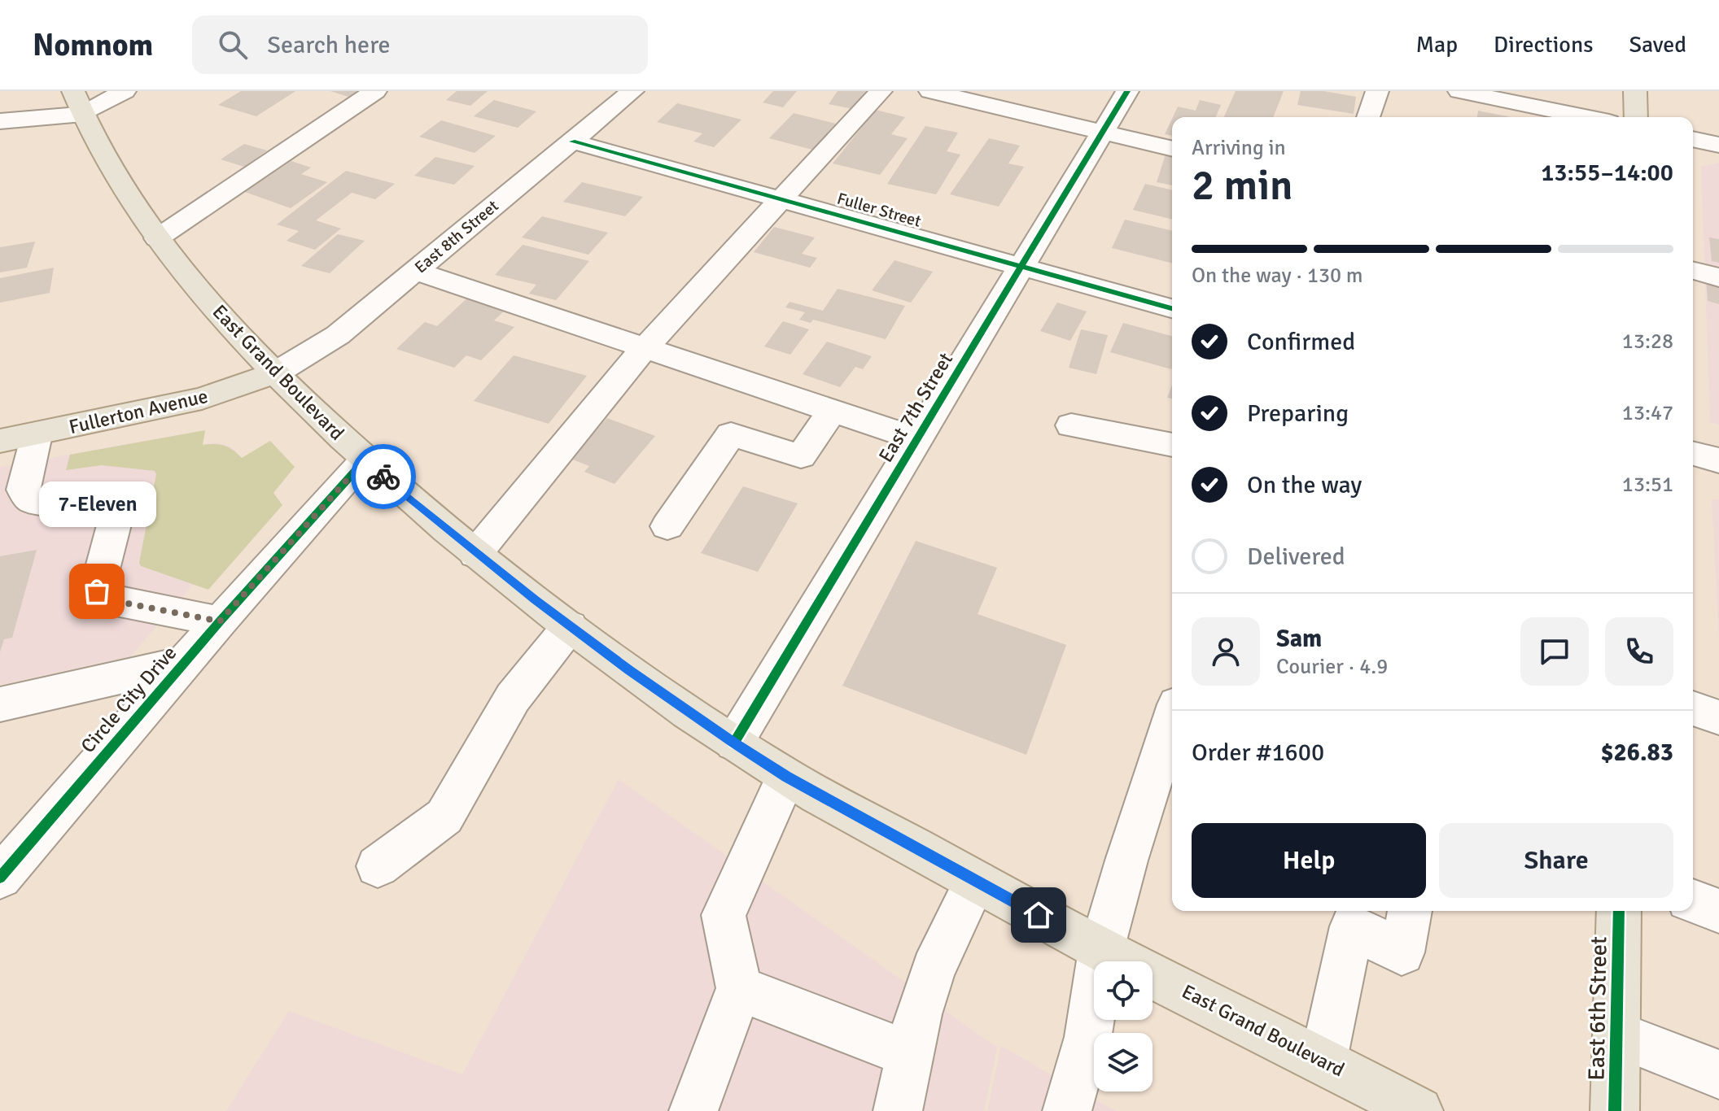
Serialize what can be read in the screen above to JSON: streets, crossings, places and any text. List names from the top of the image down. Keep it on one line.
{"streets":{"main road":["East Grand Boulevard","Fullerton Avenue","East 6th Street"],"street":["Fuller Street","East 8th Street","East 7th Street","Circle City Drive"]},"crossings":[["Fuller Street","East 8th Street"],["Fuller Street","East 7th Street"],["East 8th Street","East Grand Boulevard"],["East 8th Street","Fullerton Avenue"],["East Grand Boulevard","East 7th Street"],["East Grand Boulevard","Fullerton Avenue"],["East Grand Boulevard","Circle City Drive"]],"places":["7-Eleven"],"page":{"header":"Nomnom","search":"Search here","nav":["Map","Directions","Saved"],"heading":["2 min","Arriving in","13:55–14:00"],"panel":["Sam","Courier · 4.9","Order #1600","$26.83"],"bar":"On the way · 130 m","list":[["Confirmed","13:28"],["Preparing","13:47"],["On the way","13:51"],"Delivered"],"bubble":"7-Eleven","buttons":["Help","Share"]}}
